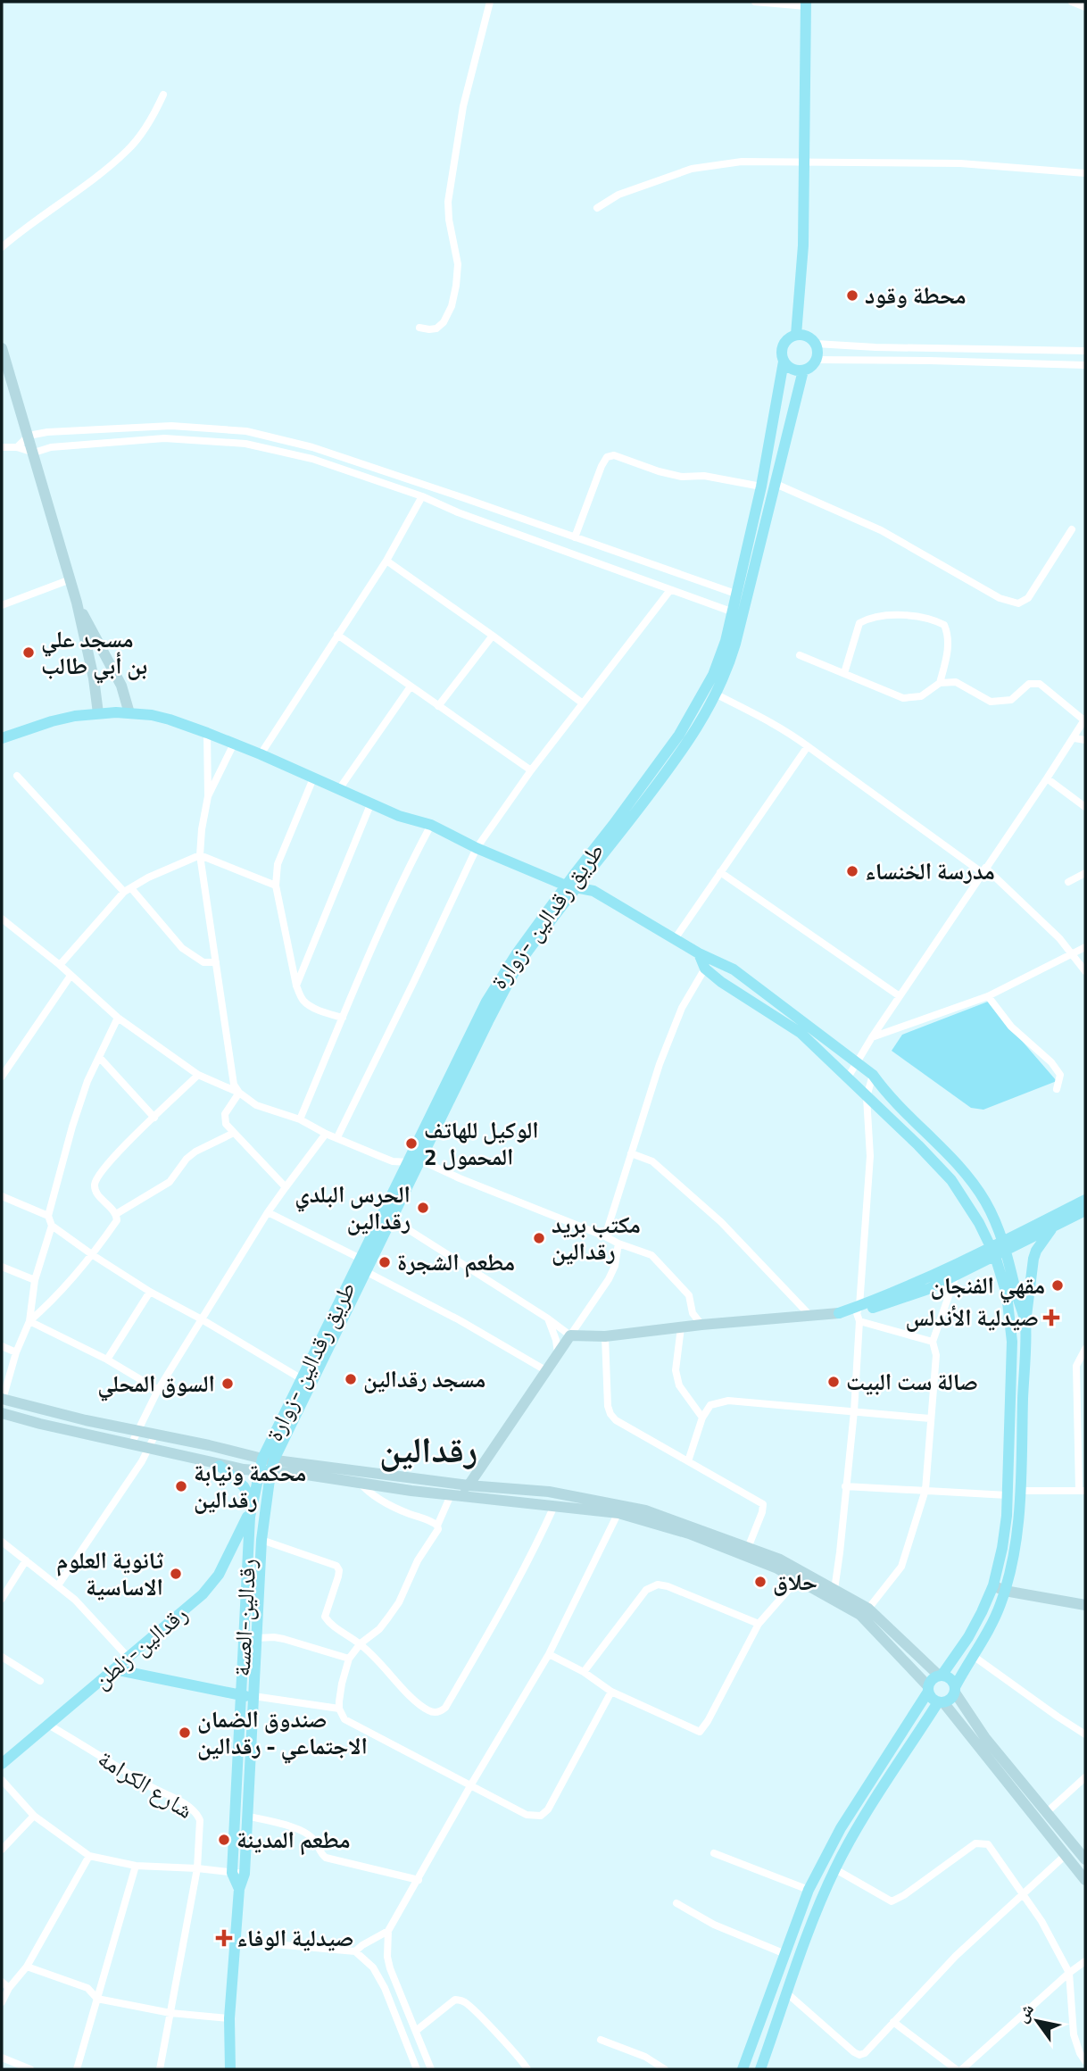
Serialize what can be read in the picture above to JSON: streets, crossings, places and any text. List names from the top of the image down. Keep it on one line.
{"streets":{"main road":["طريق رقدالين -زوارة","رقدالين-العسة","رقدالين-زلطن"],"street":["شارع الكرامة"]},"crossings":[["طريق رقدالين -زوارة","رقدالين-العسة"],["رقدالين-العسة","رقدالين-زلطن"],["رقدالين-زلطن","شارع الكرامة"]],"districts":["رقدالين"],"places":{"other":["محطة وقود","مسجد علي بن أبي طالب","مدرسة الخنساء","الوكيل للهاتف المحمول 2","الحرس البلدي رقدالين","مكتب بريد رقدالين","مطعم الشجرة","مقهي الفنجان","مسجد رقدالين","صالة ست البيت","السوق المحلي","محكمة ونيابة رقدالين","ثانوية العلوم الاساسية","حلاق","صندوق الضمان الاجتماعي - رقدالين","مطعم المدينة"],"health":["صيدلية الأندلس","صيدلية الوفاء"]},"north":"top left"}
